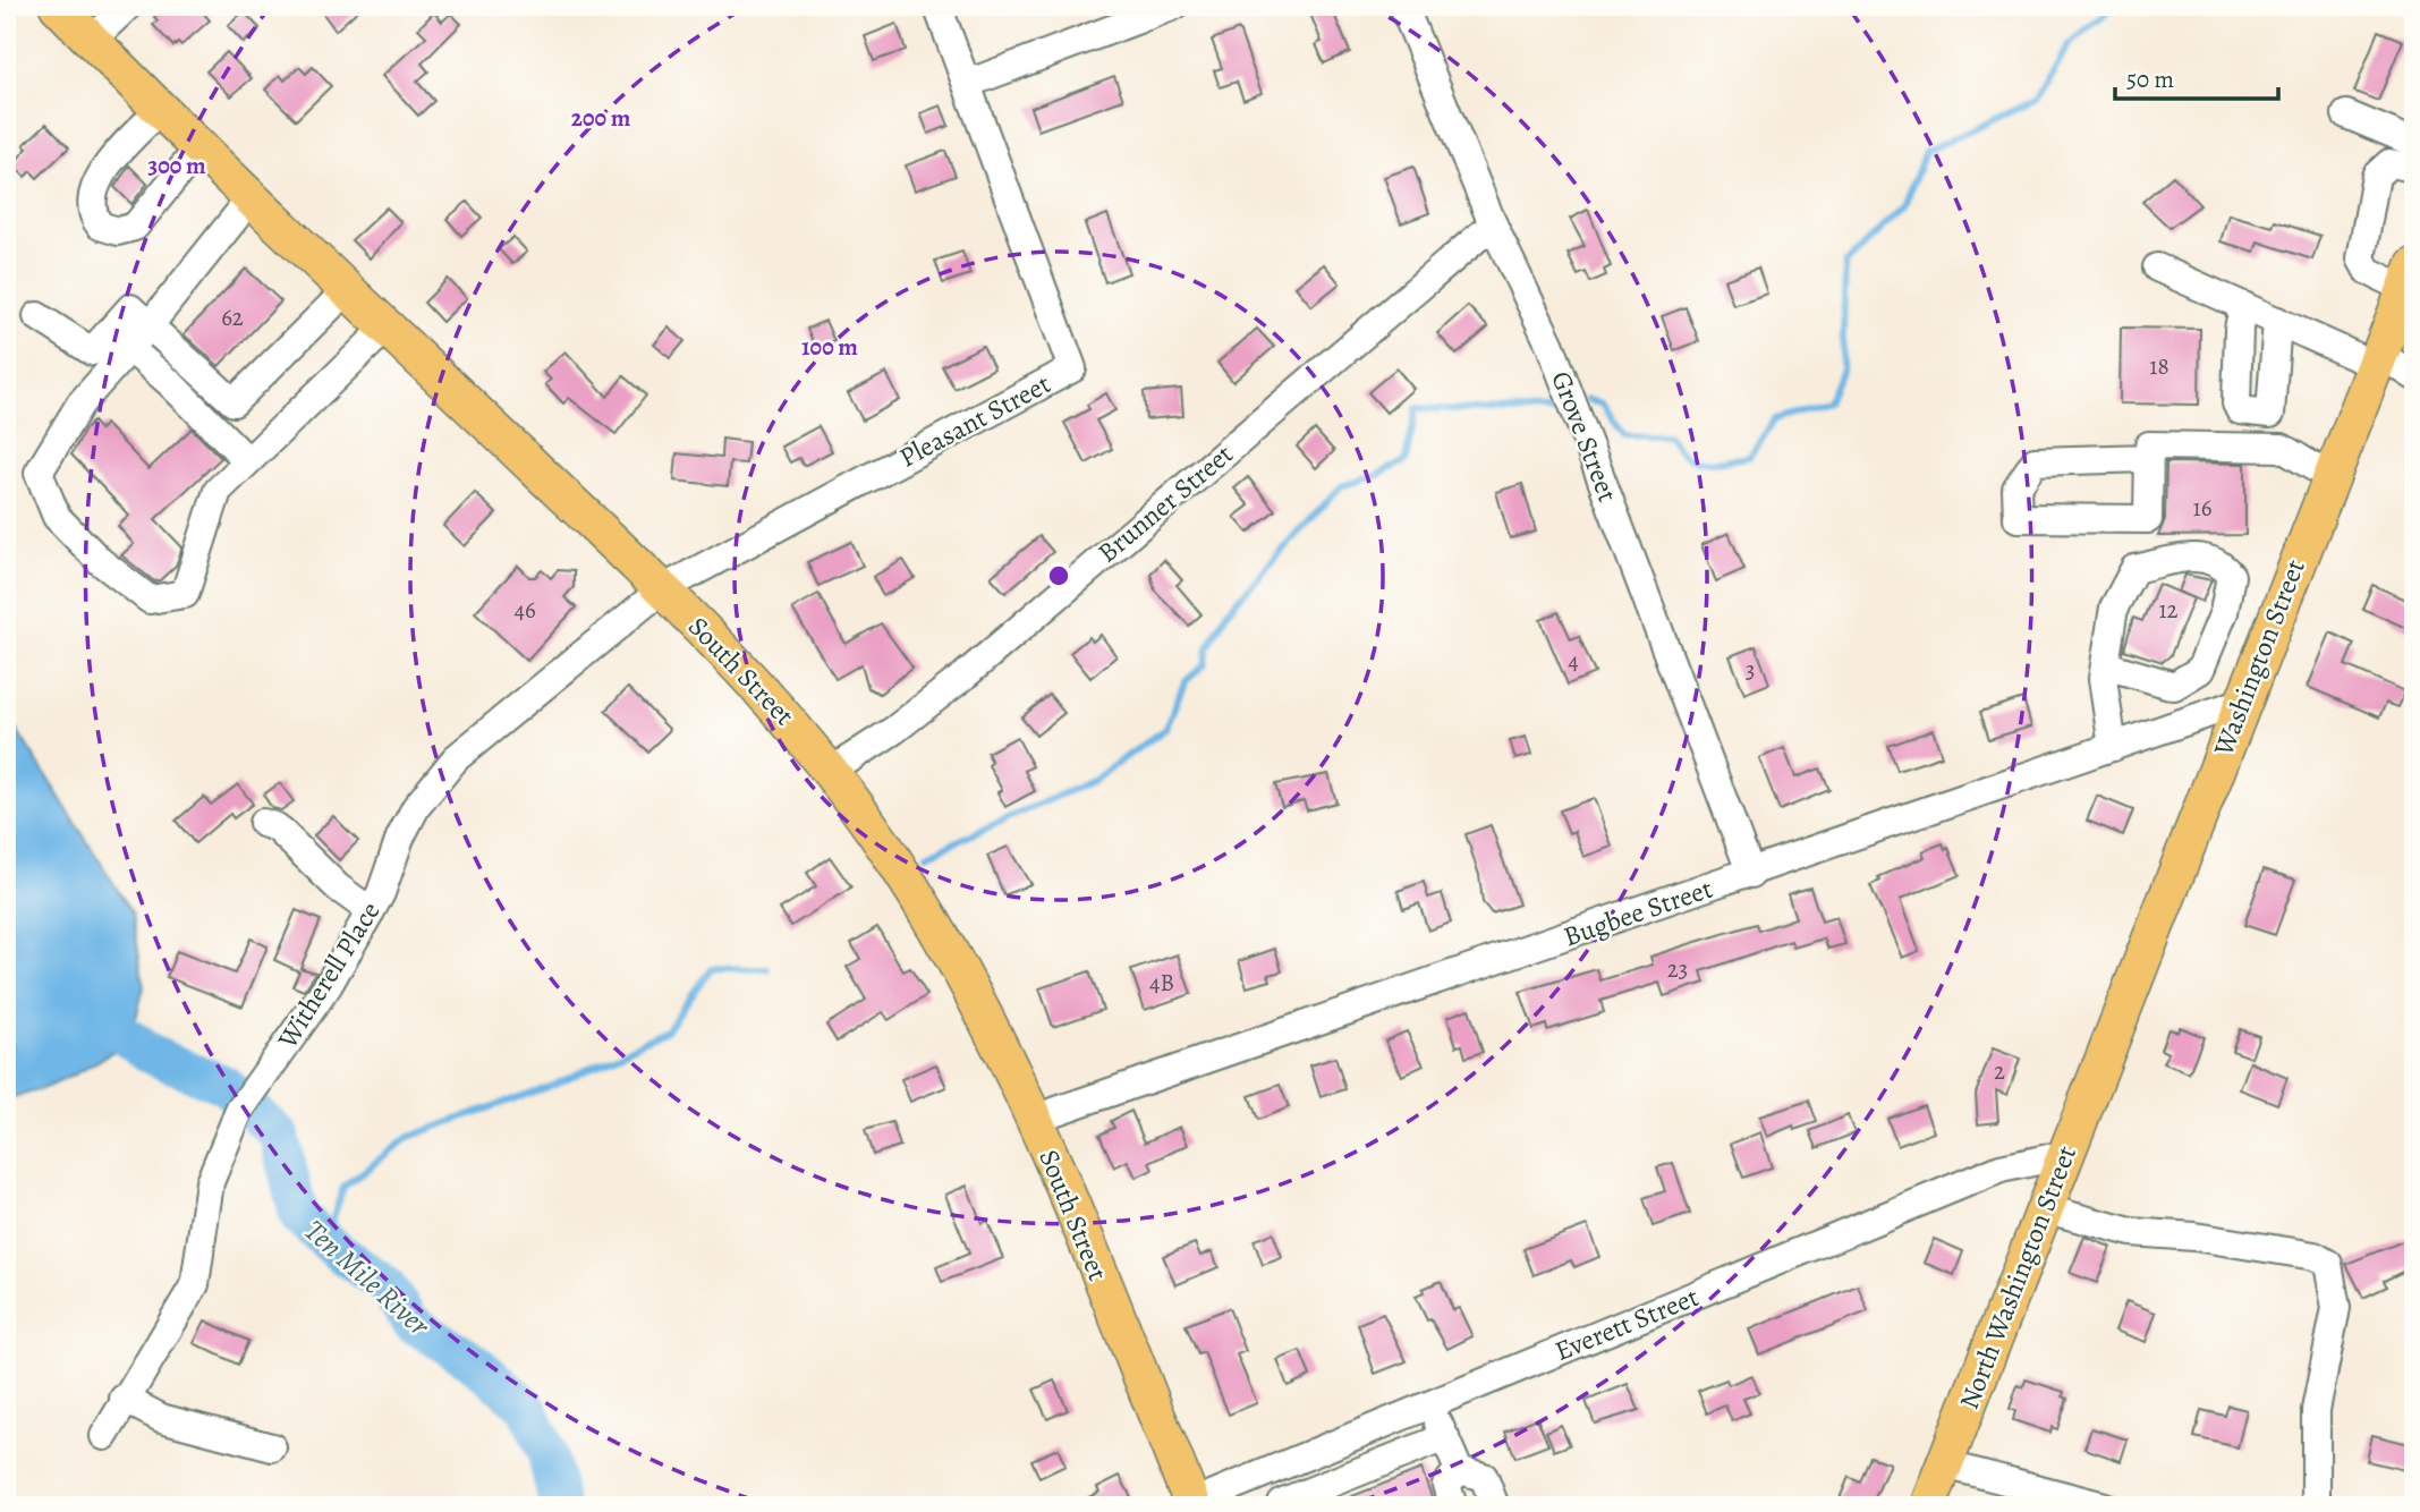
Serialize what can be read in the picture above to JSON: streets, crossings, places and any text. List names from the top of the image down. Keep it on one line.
{"streets":{"main road":["Washington Street","South Street","North Washington Street"],"street":["Pleasant Street","Grove Street","Brunner Street","Bugbee Street","Witherell Place","Everett Street"]},"crossings":[["Pleasant Street","South Street"],["Pleasant Street","Witherell Place"],["Grove Street","Brunner Street"],["Grove Street","Bugbee Street"],["Brunner Street","South Street"],["Washington Street","Bugbee Street"],["Washington Street","North Washington Street"],["South Street","Bugbee Street"],["South Street","Witherell Place"],["South Street","Everett Street"],["North Washington Street","Everett Street"]],"water":["Ten Mile River"],"house_numbers":["62","18","16","46","12","4","3","23","4B","2"],"scale_bar":"50 m","rings":["200 m","300 m","100 m"]}
